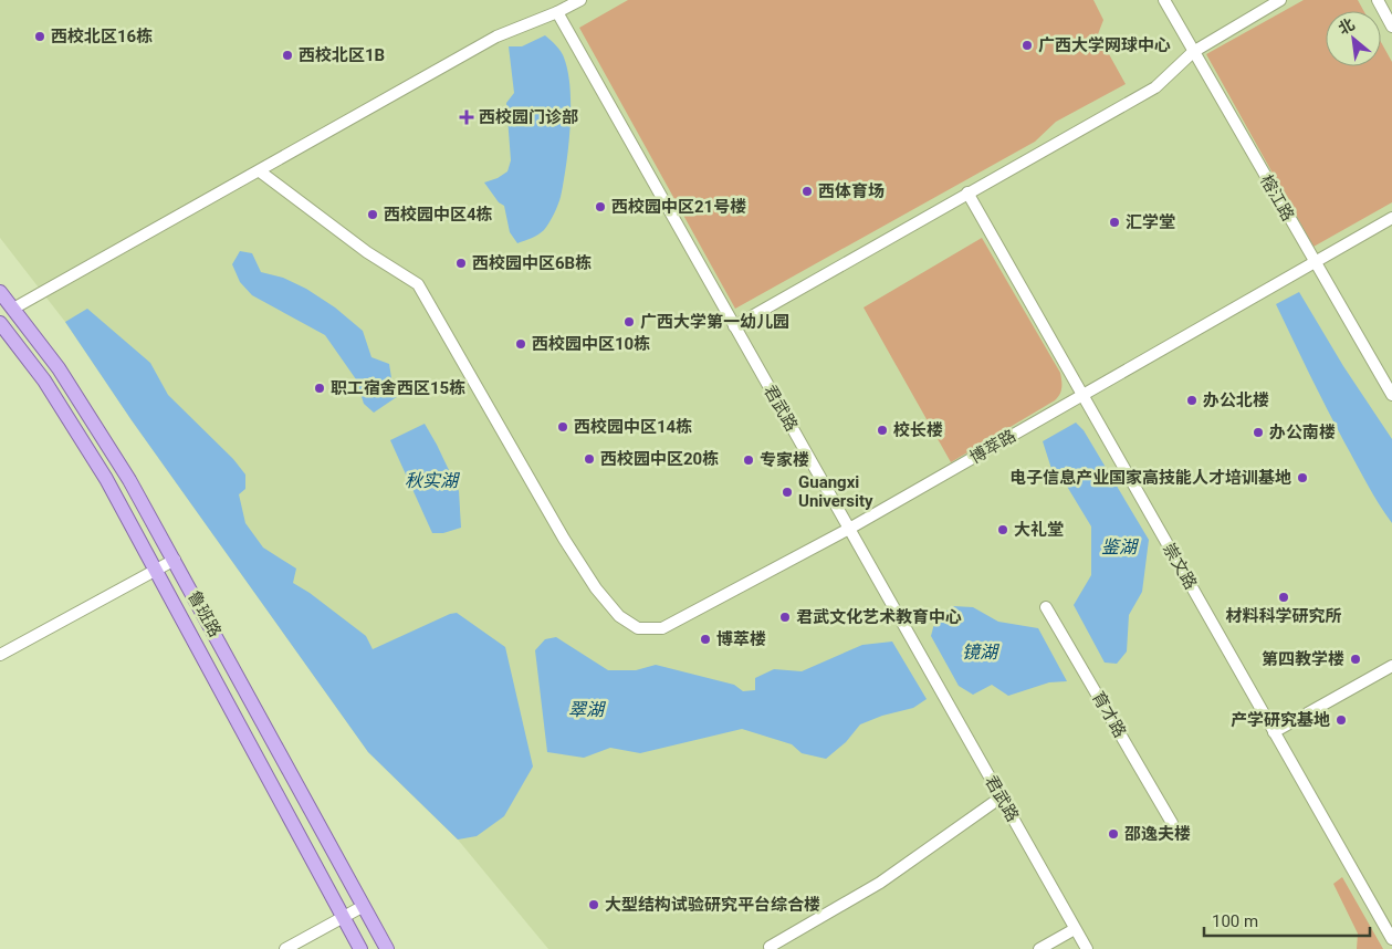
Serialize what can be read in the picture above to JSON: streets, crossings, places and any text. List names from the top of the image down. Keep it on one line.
{"streets":{"main road":["鲁班路"],"street":["榕江路","君武路","博萃路","崇文路","育才路"]},"crossings":[["榕江路","博萃路"],["君武路","博萃路"],["博萃路","崇文路"]],"water":["秋实湖","鉴湖","镜湖","翠湖"],"places":{"other":["西校北区16栋","广西大学网球中心","西校北区1B","西体育场","西校园中区21号楼","西校园中区4栋","汇学堂","西校园中区6B栋","广西大学第一幼儿园","西校园中区10栋","职工宿舍西区15栋","办公北楼","西校园中区14栋","校长楼","办公南楼","西校园中区20栋","专家楼","电子信息产业国家高技能人才培训基地","Guangxi University","大礼堂","材料科学研究所","君武文化艺术教育中心","博萃楼","第四教学楼","产学研究基地","邵逸夫楼","大型结构试验研究平台综合楼"],"health":["西校园门诊部"]},"scale_bar":"100 m","north":"top left"}
